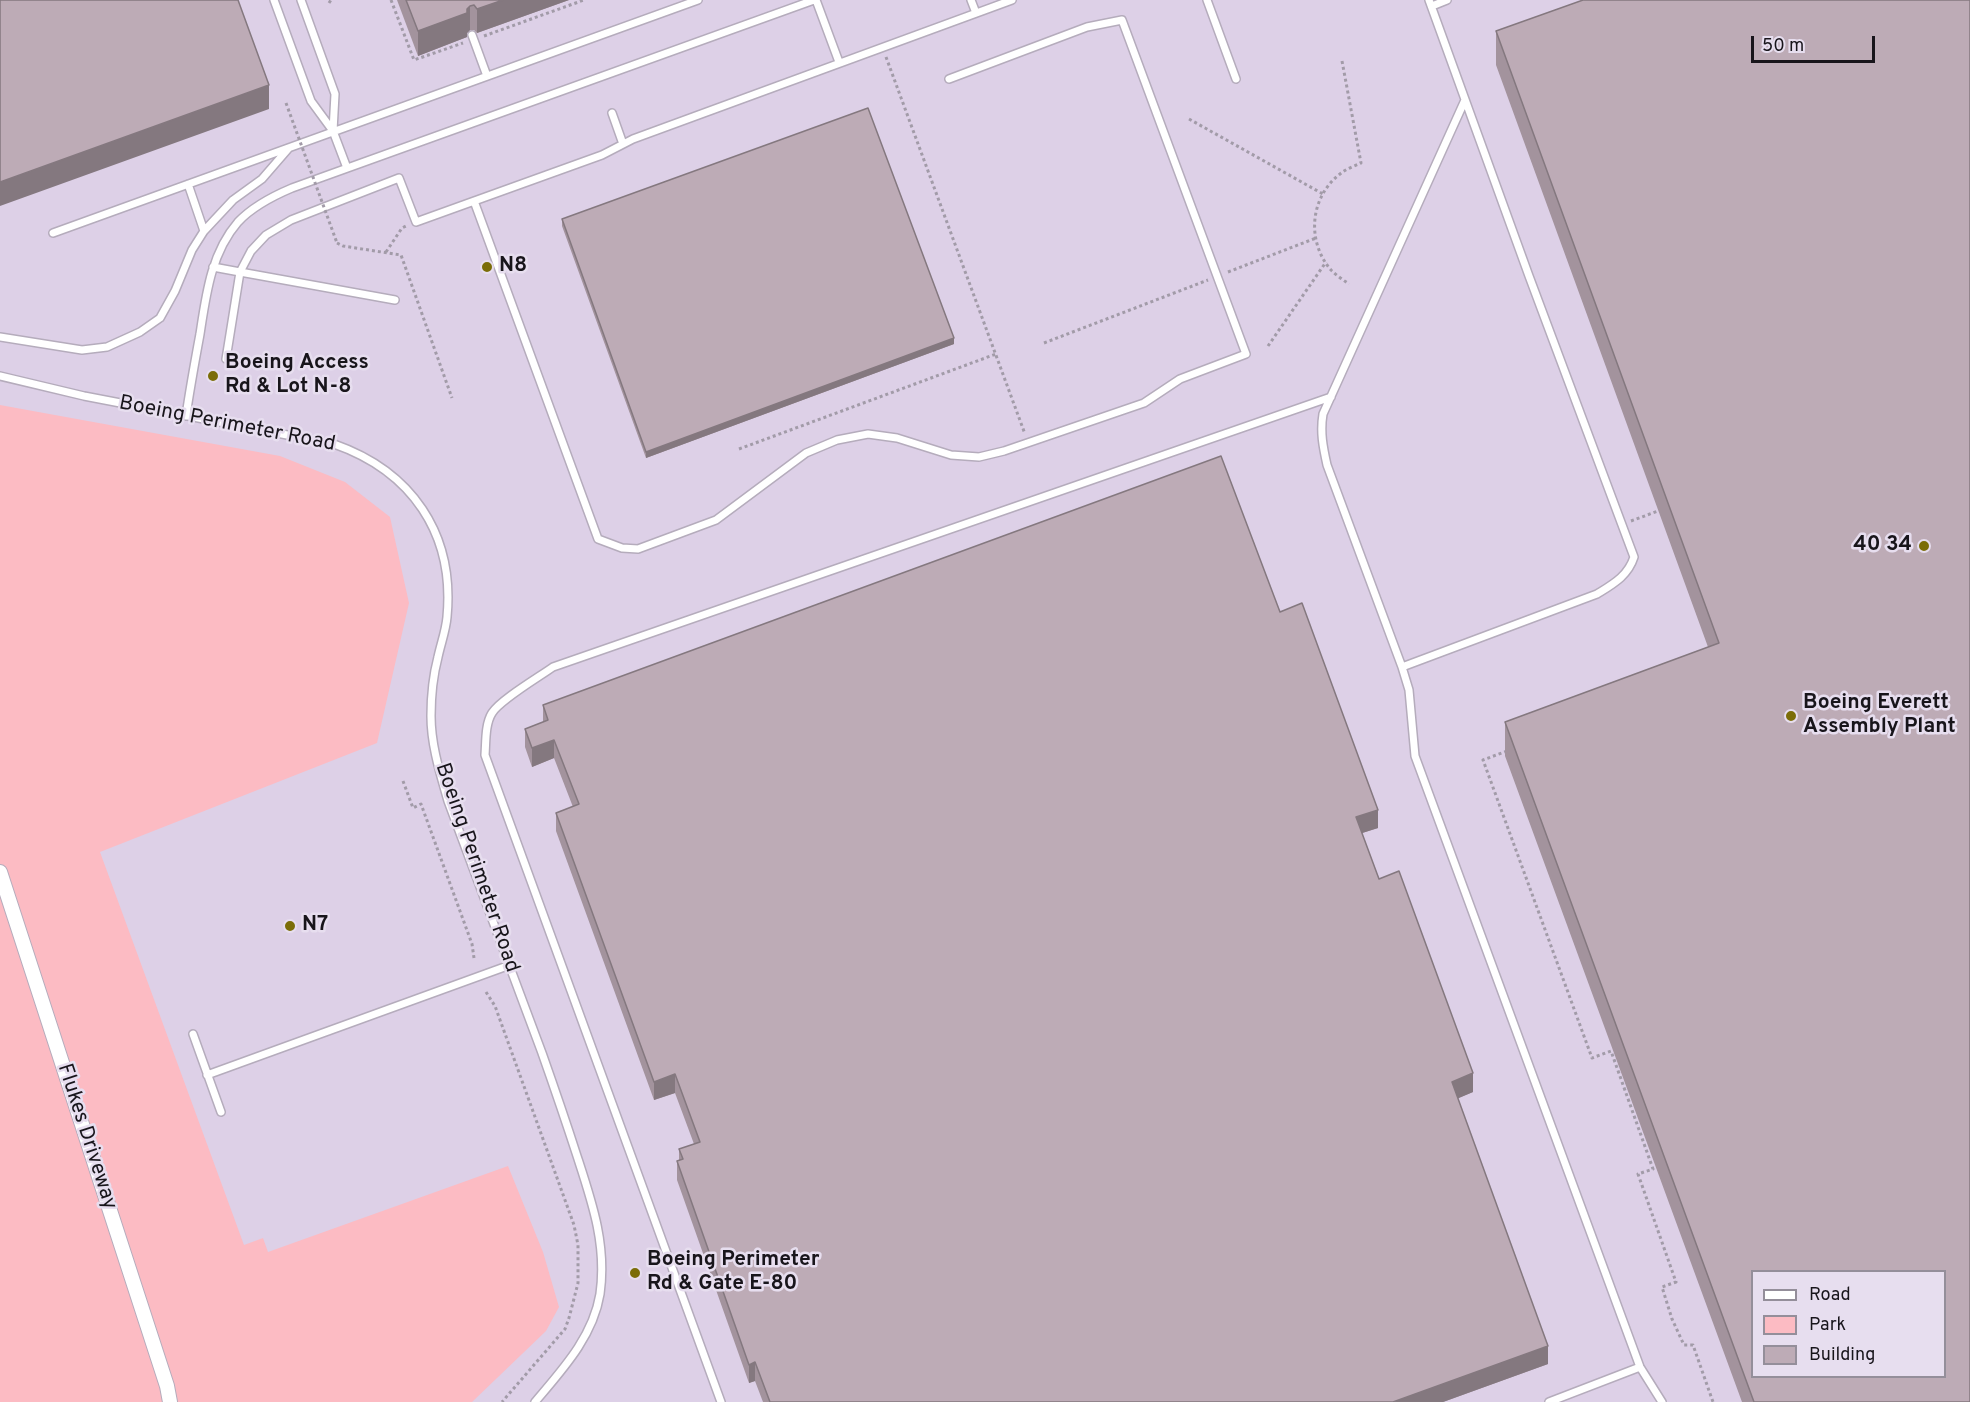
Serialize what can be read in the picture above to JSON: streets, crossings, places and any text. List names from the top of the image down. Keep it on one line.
{"streets":{"street":["Flukes Driveway"],"lane":["Boeing Perimeter Road"]},"places":["N8","Boeing Access Rd & Lot N-8","40 34","Boeing Everett Assembly Plant","N7","Boeing Perimeter Rd & Gate E-80"],"legend":["Road","Park","Building"],"scale_bar":"50 m"}
